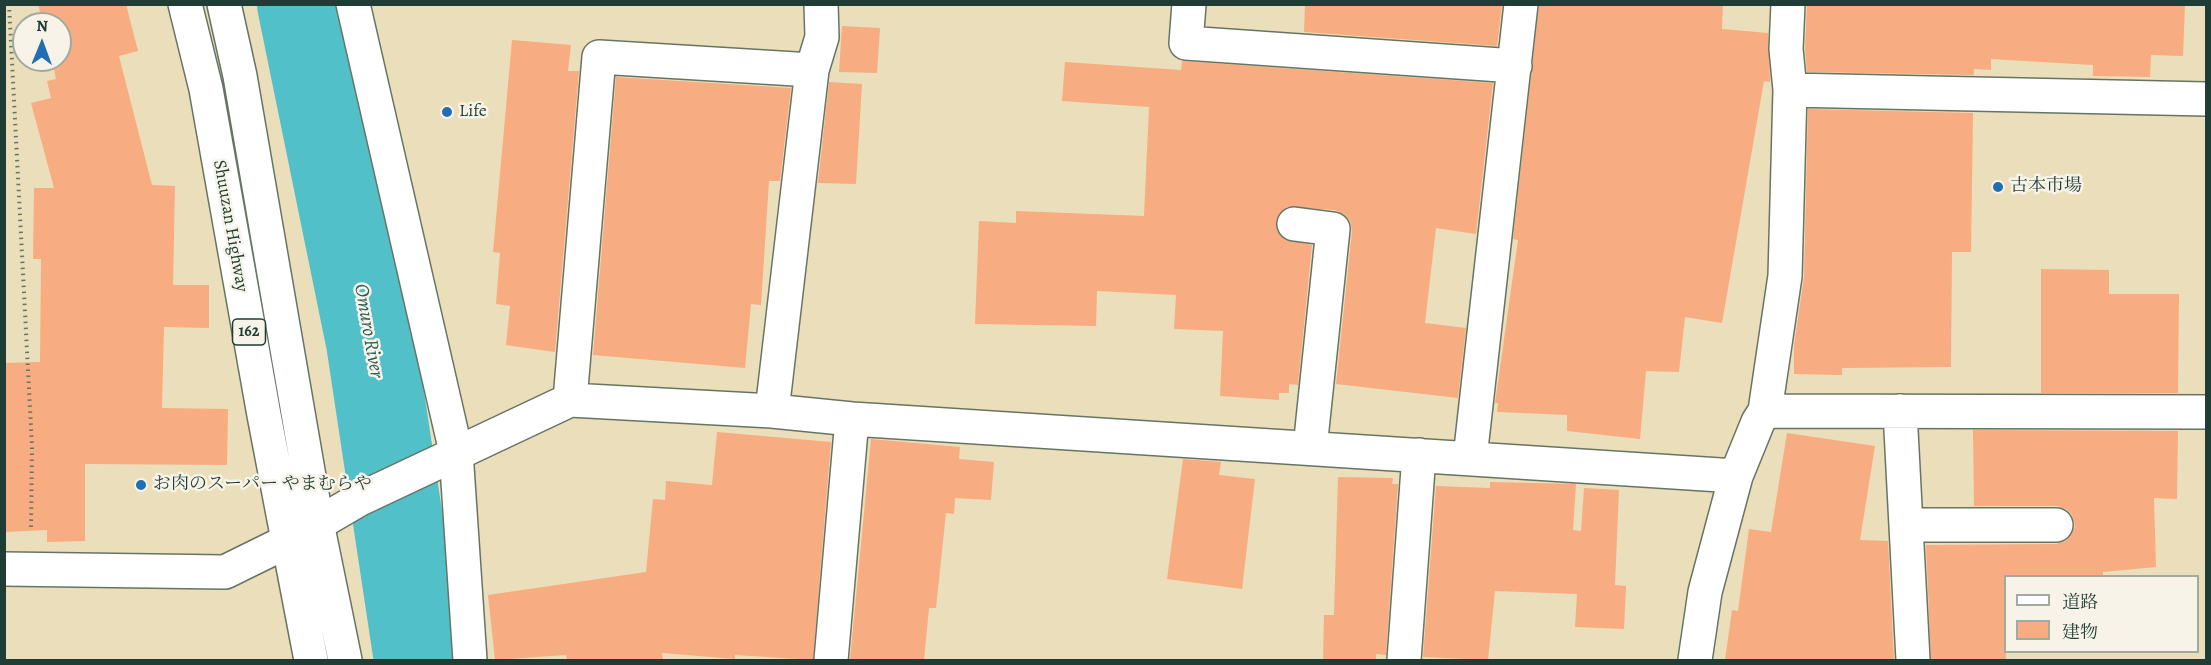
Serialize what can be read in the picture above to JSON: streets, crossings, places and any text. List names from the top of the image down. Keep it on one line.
{"streets":{"main road":["Shuuzan Highway","162"]},"water":["Omuro River"],"places":["Life","古本市場","お肉のスーパー やまむらや"],"legend":["道路","建物"],"north":"top"}
